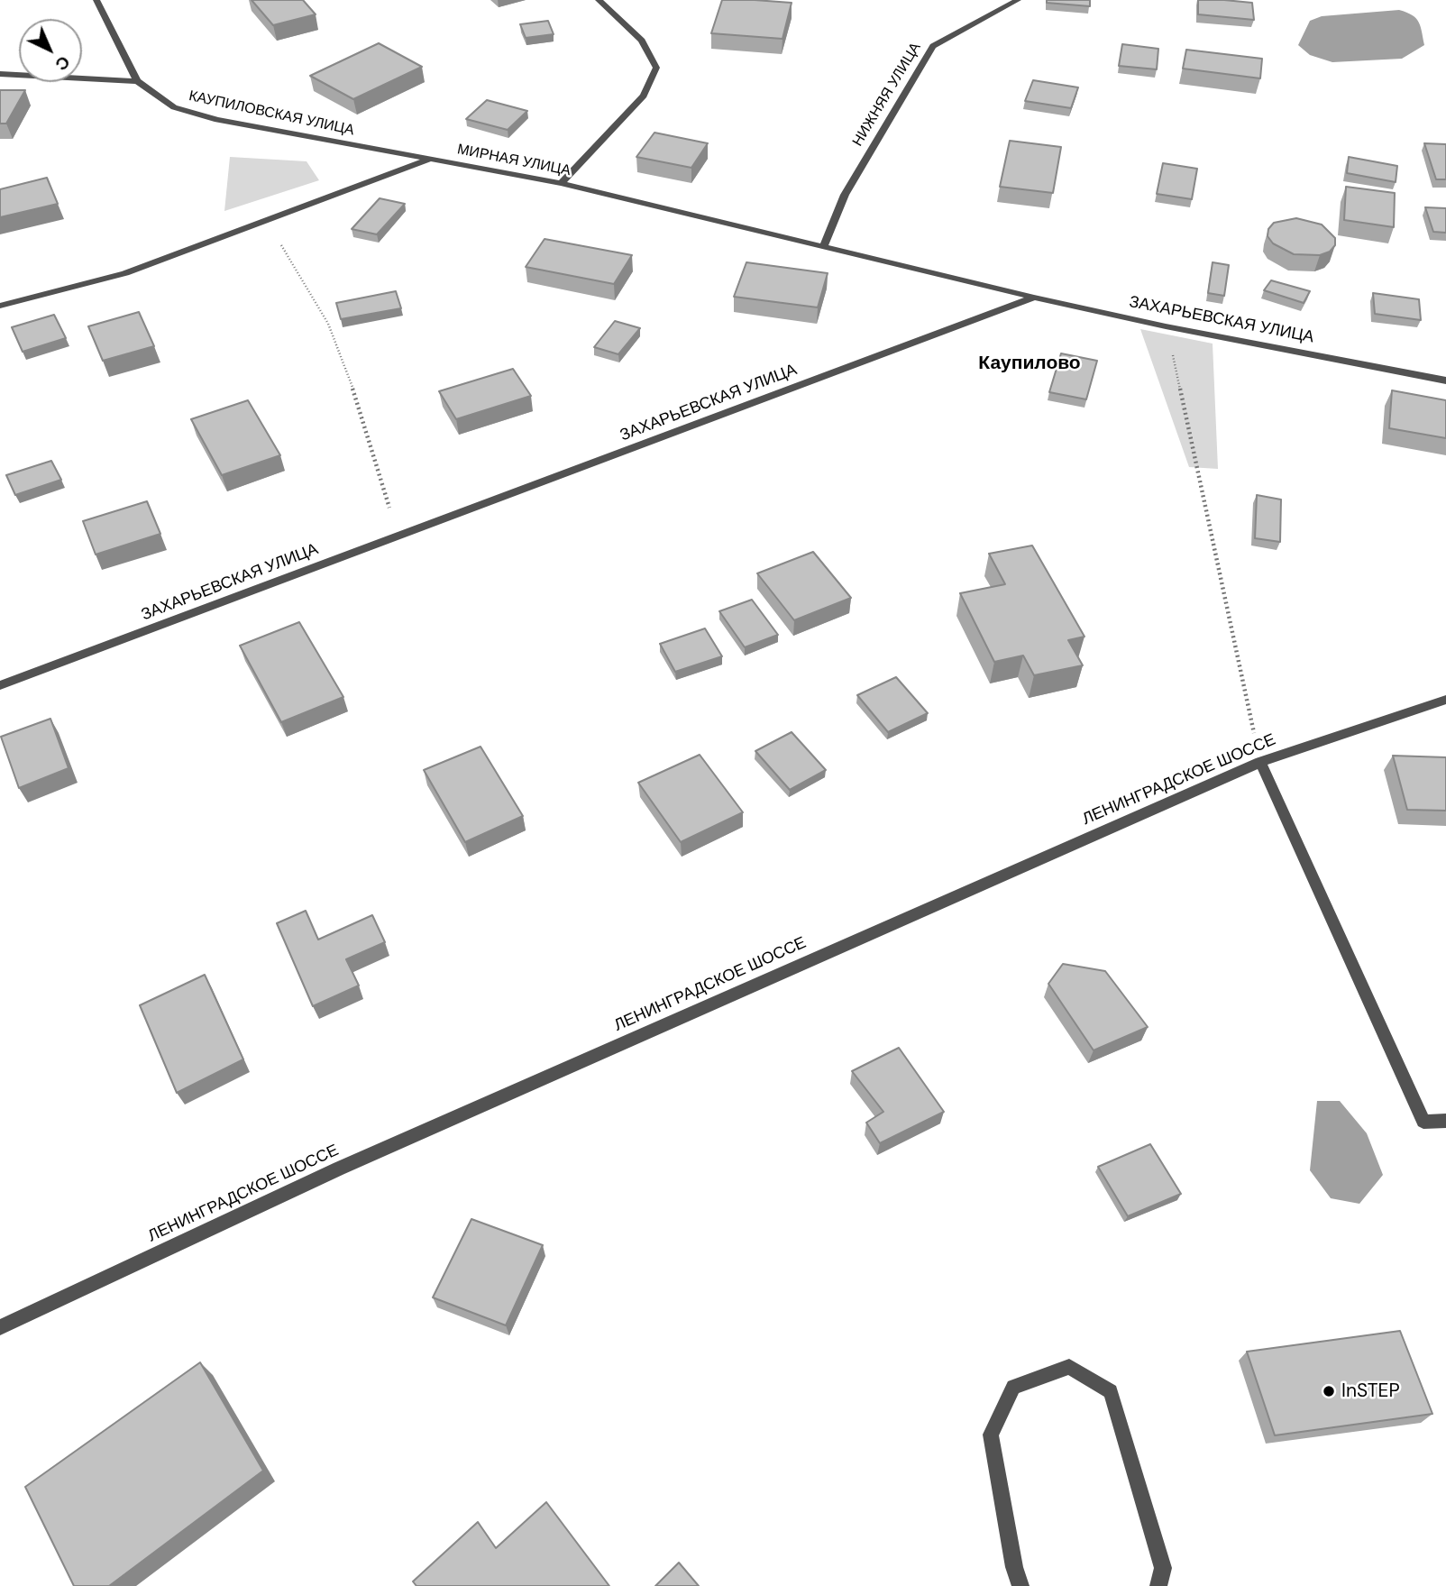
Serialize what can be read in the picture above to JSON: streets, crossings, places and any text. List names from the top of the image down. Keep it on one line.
{"streets":{"street":["НИЖНЯЯ УЛИЦА","КАУПИЛОВСКАЯ УЛИЦА","МИРНАЯ УЛИЦА","ЗАХАРЬЕВСКАЯ УЛИЦА","ЛЕНИНГРАДСКОЕ ШОССЕ"]},"crossings":[["НИЖНЯЯ УЛИЦА","МИРНАЯ УЛИЦА"],["КАУПИЛОВСКАЯ УЛИЦА","МИРНАЯ УЛИЦА"],["МИРНАЯ УЛИЦА","ЗАХАРЬЕВСКАЯ УЛИЦА"]],"districts":["Каупилово"],"places":["InSTEP"],"north":"bottom right"}
